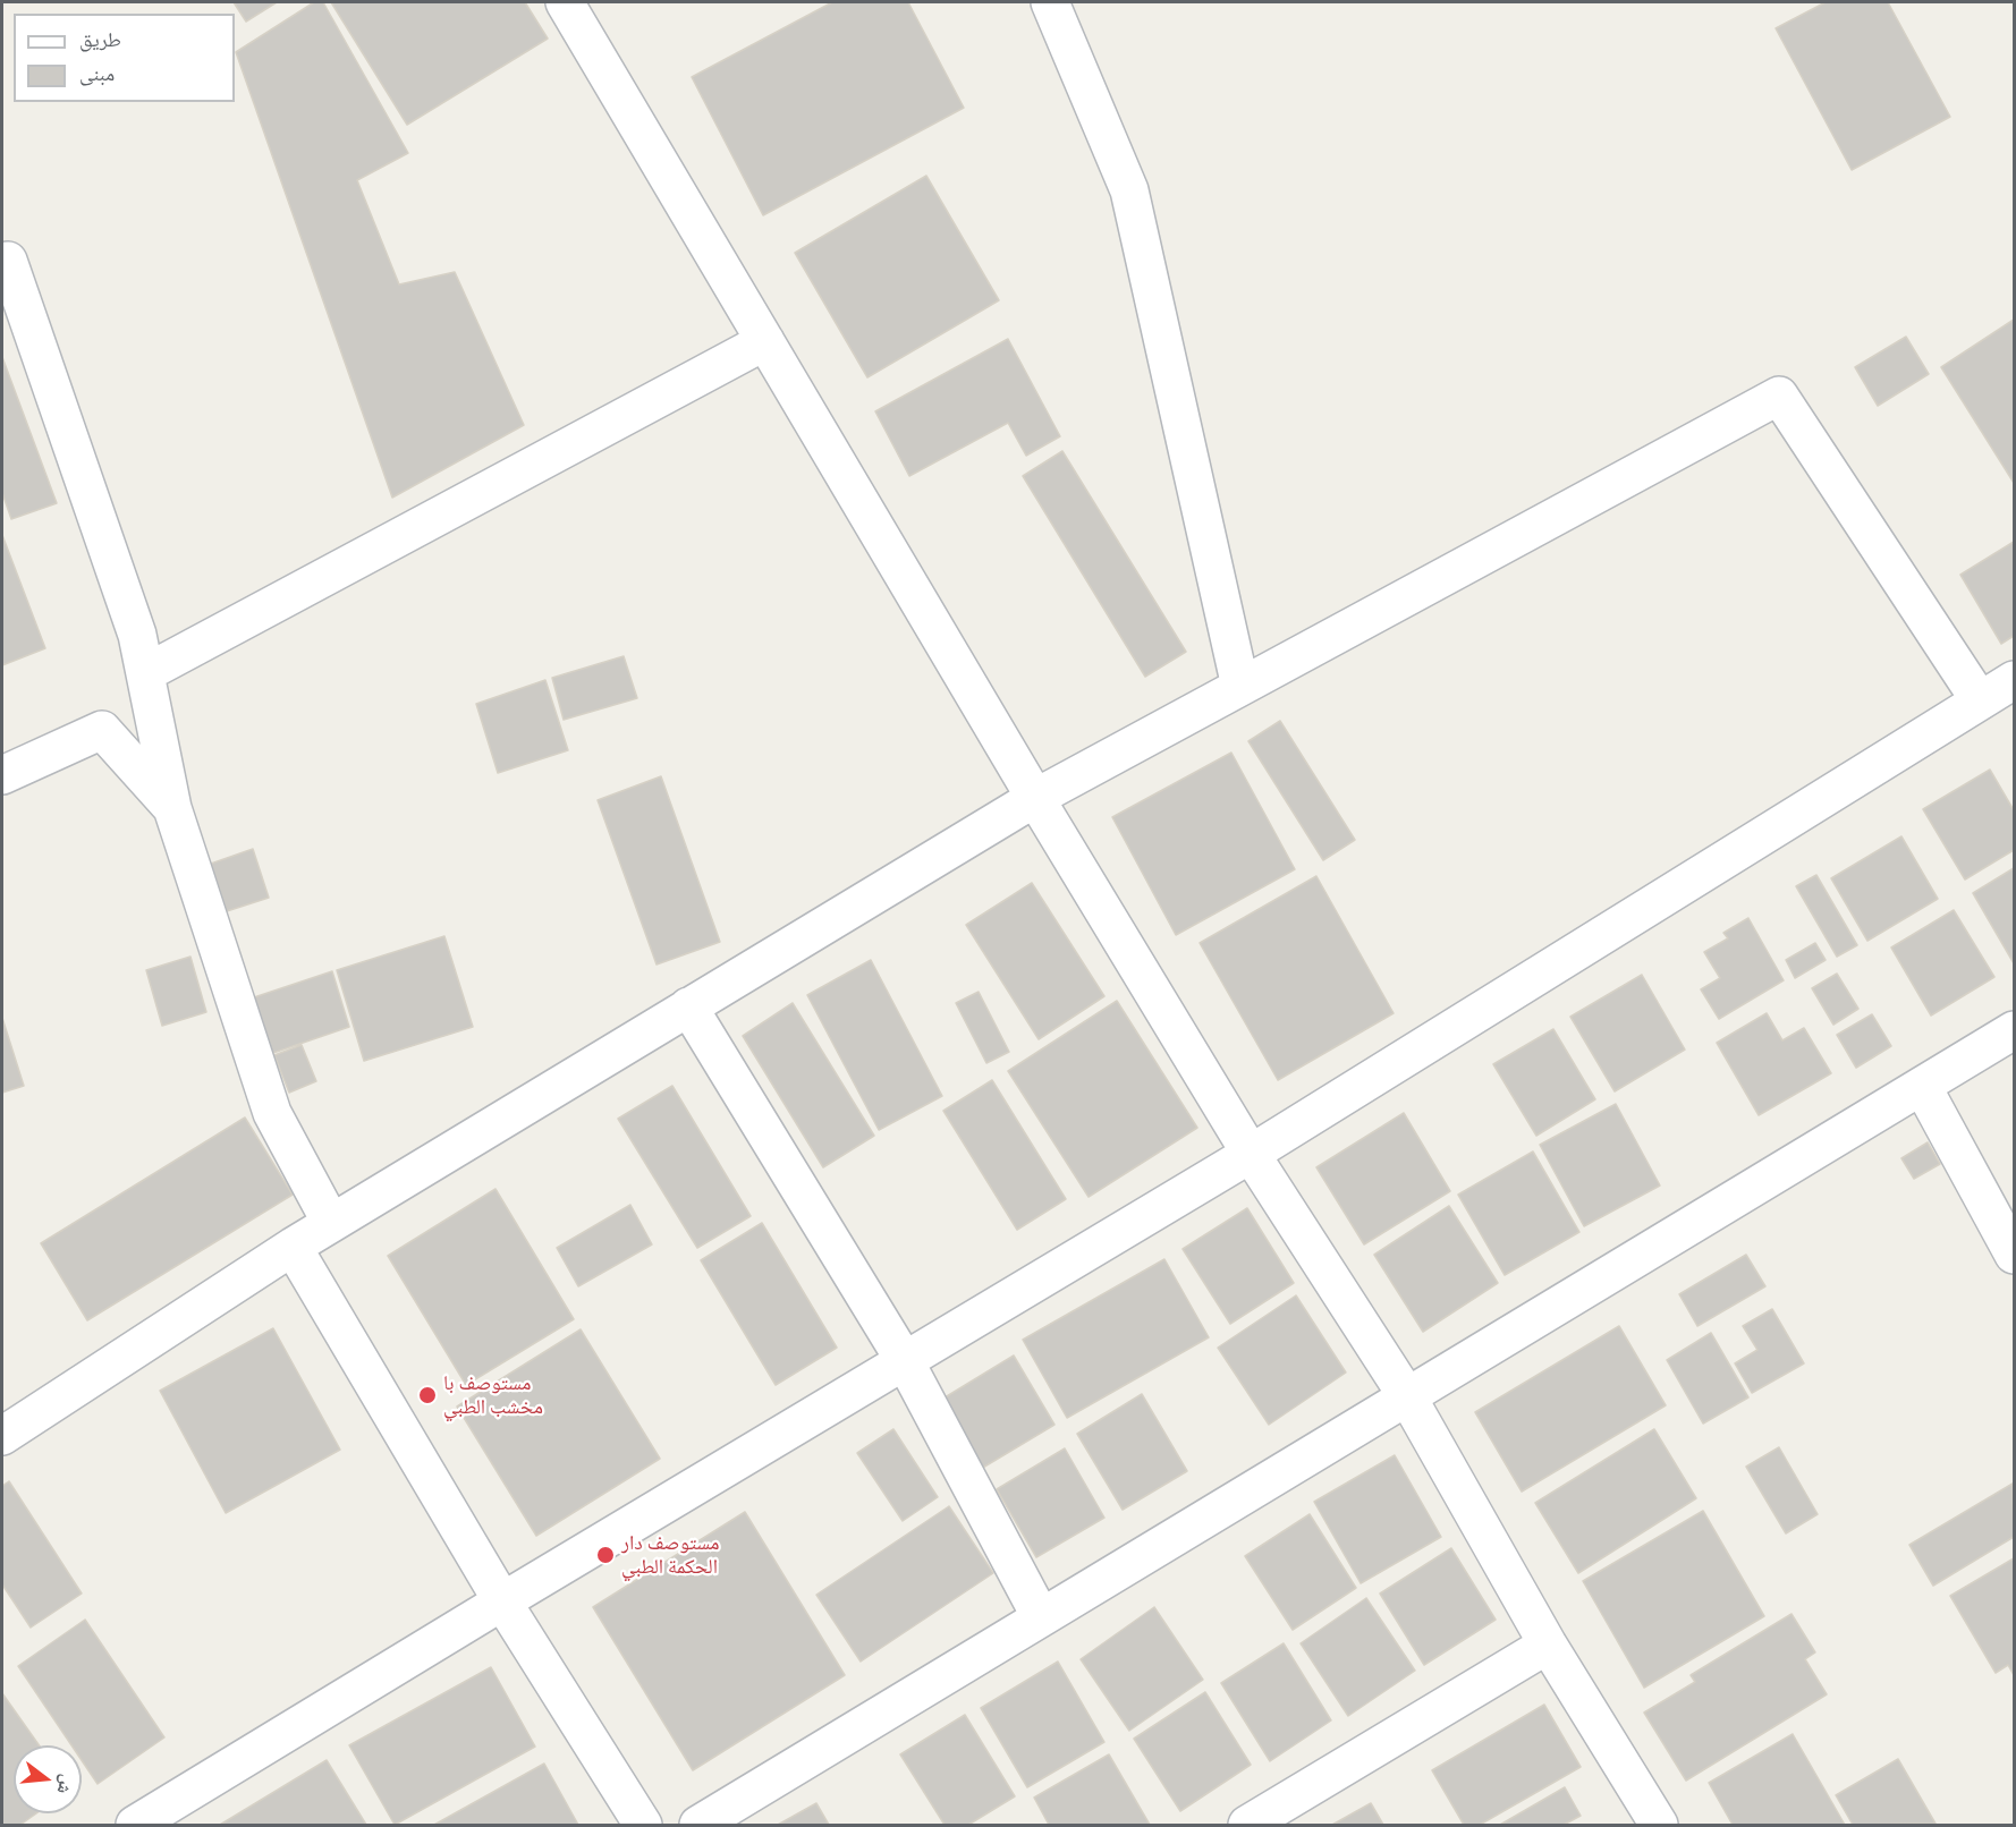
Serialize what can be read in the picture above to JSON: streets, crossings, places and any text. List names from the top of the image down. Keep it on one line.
{"places":["مستوصف با مخشب الطبي","مستوصف دار الحكمة الطبي"],"legend":["طريق","مبنى"],"north":"right"}
